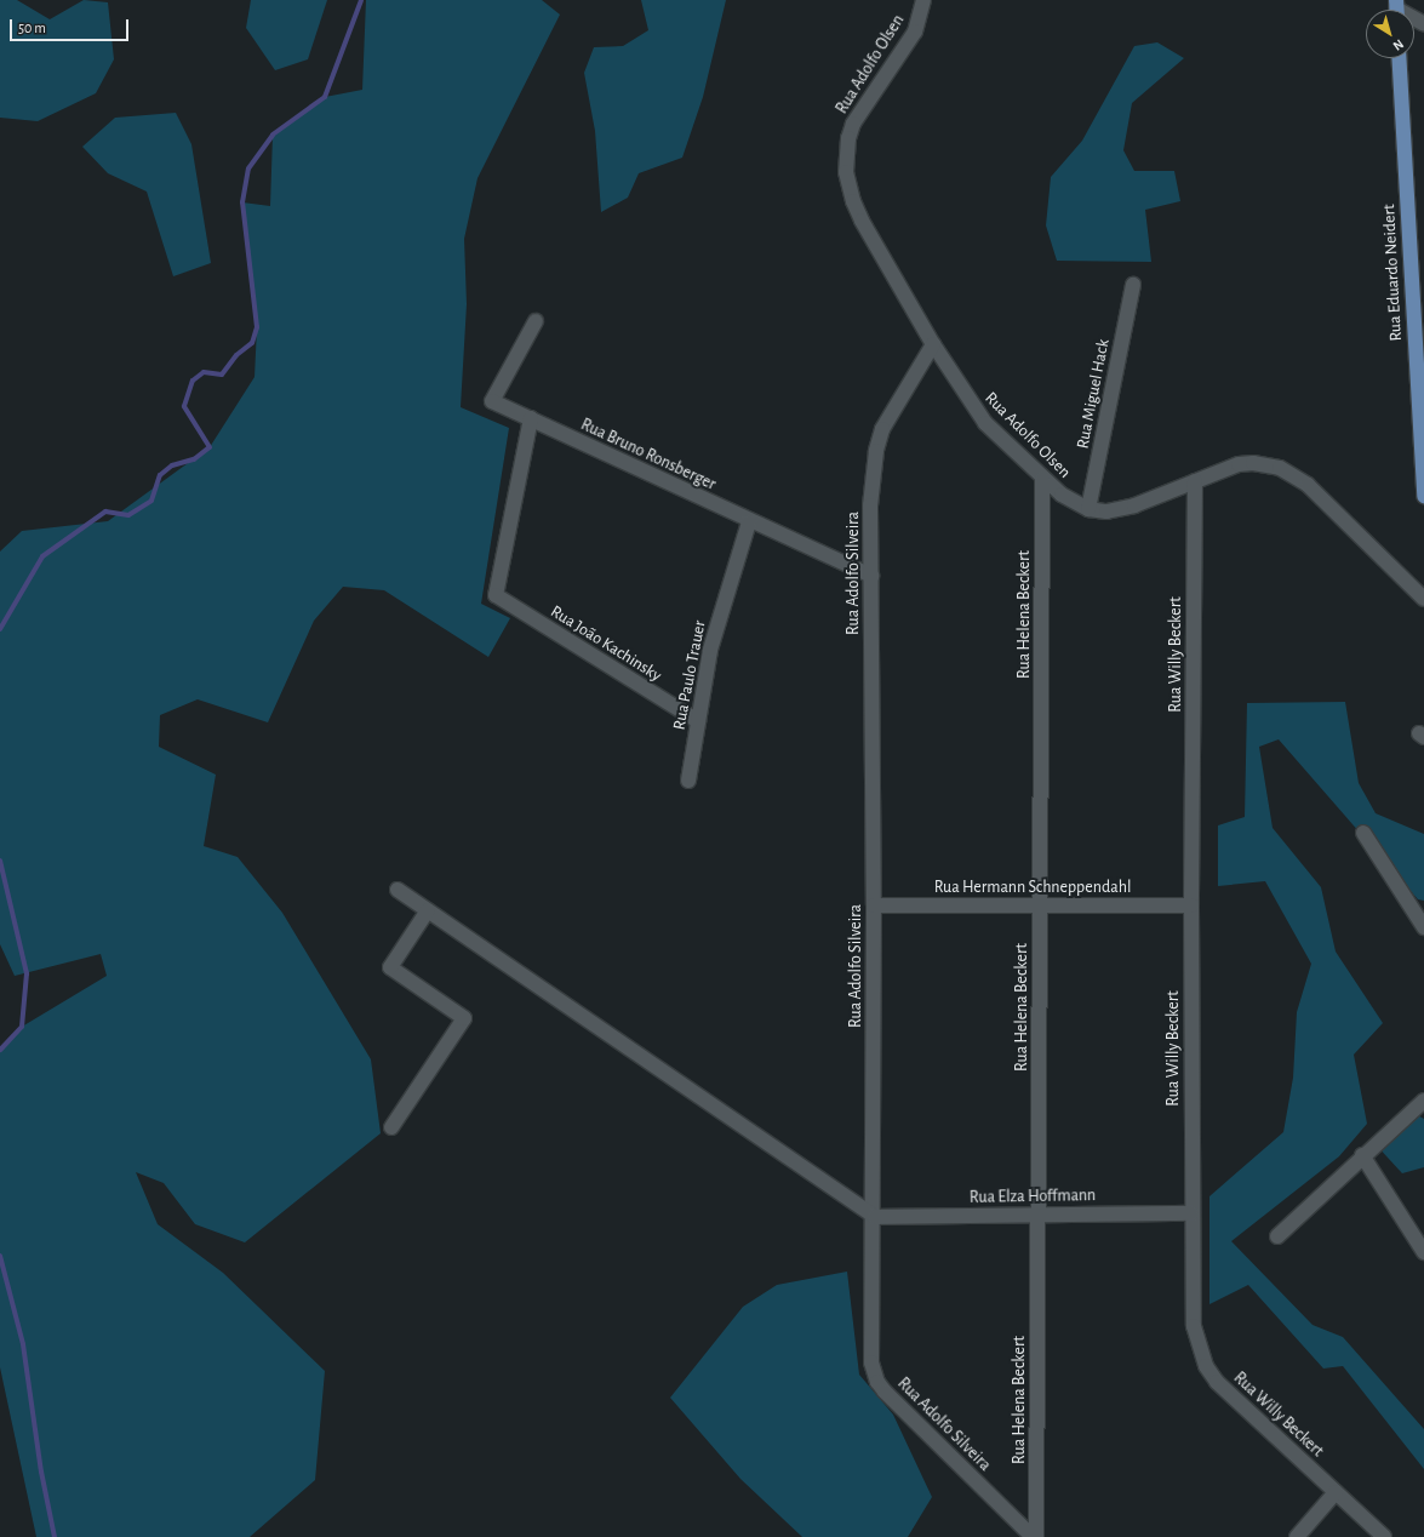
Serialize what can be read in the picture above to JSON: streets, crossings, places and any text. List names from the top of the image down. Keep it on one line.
{"streets":{"main road":["Rua Eduardo Neidert"],"street":["Rua Adolfo Olsen","Rua Miguel Hack","Rua Bruno Ronsberger","Rua Adolfo Silveira","Rua Helena Beckert","Rua João Kachinsky","Rua Willy Beckert","Rua Paulo Trauer","Rua Hermann Schneppendahl","Rua Elza Hoffmann"]},"crossings":[["Rua Adolfo Olsen","Rua Miguel Hack"],["Rua Adolfo Olsen","Rua Adolfo Silveira"],["Rua Adolfo Olsen","Rua Helena Beckert"],["Rua Adolfo Olsen","Rua Willy Beckert"],["Rua Bruno Ronsberger","Rua Adolfo Silveira"],["Rua Bruno Ronsberger","Rua João Kachinsky"],["Rua Bruno Ronsberger","Rua Paulo Trauer"],["Rua Adolfo Silveira","Rua Hermann Schneppendahl"],["Rua Adolfo Silveira","Rua Elza Hoffmann"],["Rua Helena Beckert","Rua Hermann Schneppendahl"],["Rua Helena Beckert","Rua Elza Hoffmann"],["Rua João Kachinsky","Rua Paulo Trauer"],["Rua Willy Beckert","Rua Hermann Schneppendahl"],["Rua Willy Beckert","Rua Elza Hoffmann"]],"scale_bar":"50 m","north":"bottom right"}
